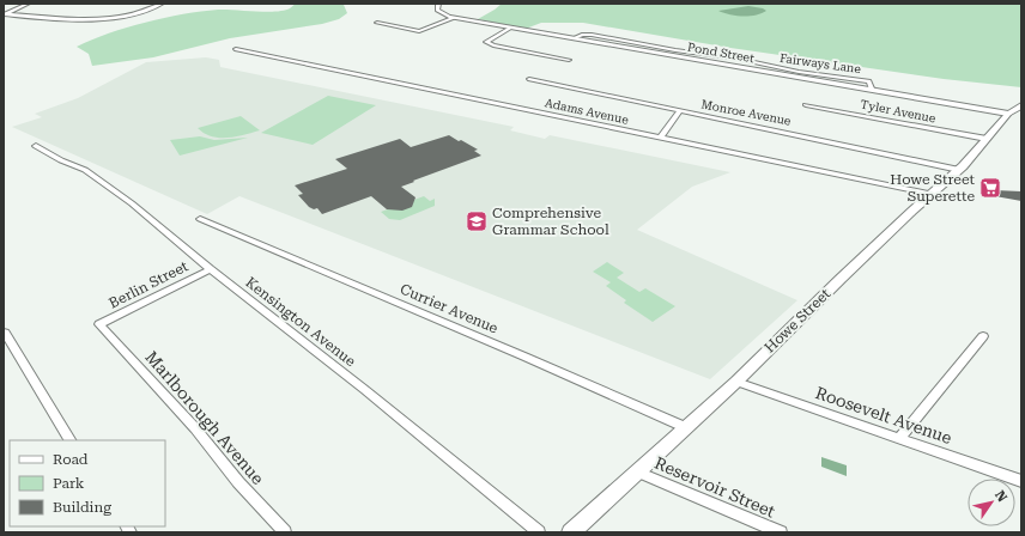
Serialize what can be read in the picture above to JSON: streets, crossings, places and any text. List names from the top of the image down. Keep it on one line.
{"streets":{"main road":["Howe Street"],"street":["Pond Street","Fairways Lane","Adams Avenue","Tyler Avenue","Monroe Avenue","Berlin Street","Currier Avenue","Kensington Avenue","Roosevelt Avenue","Marlborough Avenue","Reservoir Street"]},"crossings":[["Pond Street","Fairways Lane"],["Pond Street","Howe Street"],["Adams Avenue","Howe Street"],["Tyler Avenue","Howe Street"],["Monroe Avenue","Howe Street"],["Berlin Street","Kensington Avenue"],["Berlin Street","Marlborough Avenue"],["Currier Avenue","Howe Street"],["Howe Street","Roosevelt Avenue"],["Howe Street","Reservoir Street"]],"places":{"supermarket":["Howe Street Superette"],"school or university":["Comprehensive Grammar School"]},"legend":["Road","Park","Building"],"north":"top right"}
